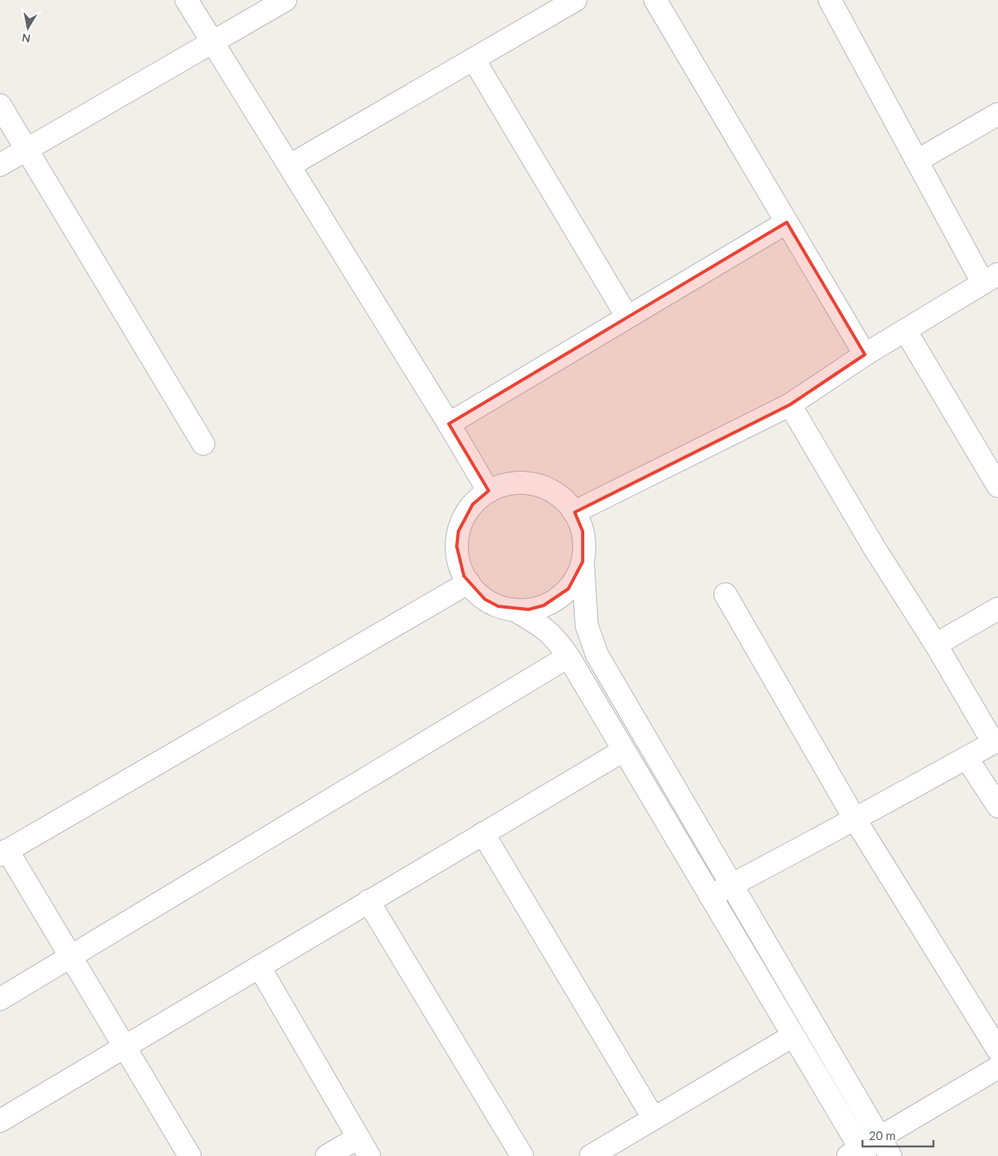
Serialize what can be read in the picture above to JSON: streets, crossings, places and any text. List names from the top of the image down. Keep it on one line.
{"scale_bar":"20 m","north":"bottom"}
